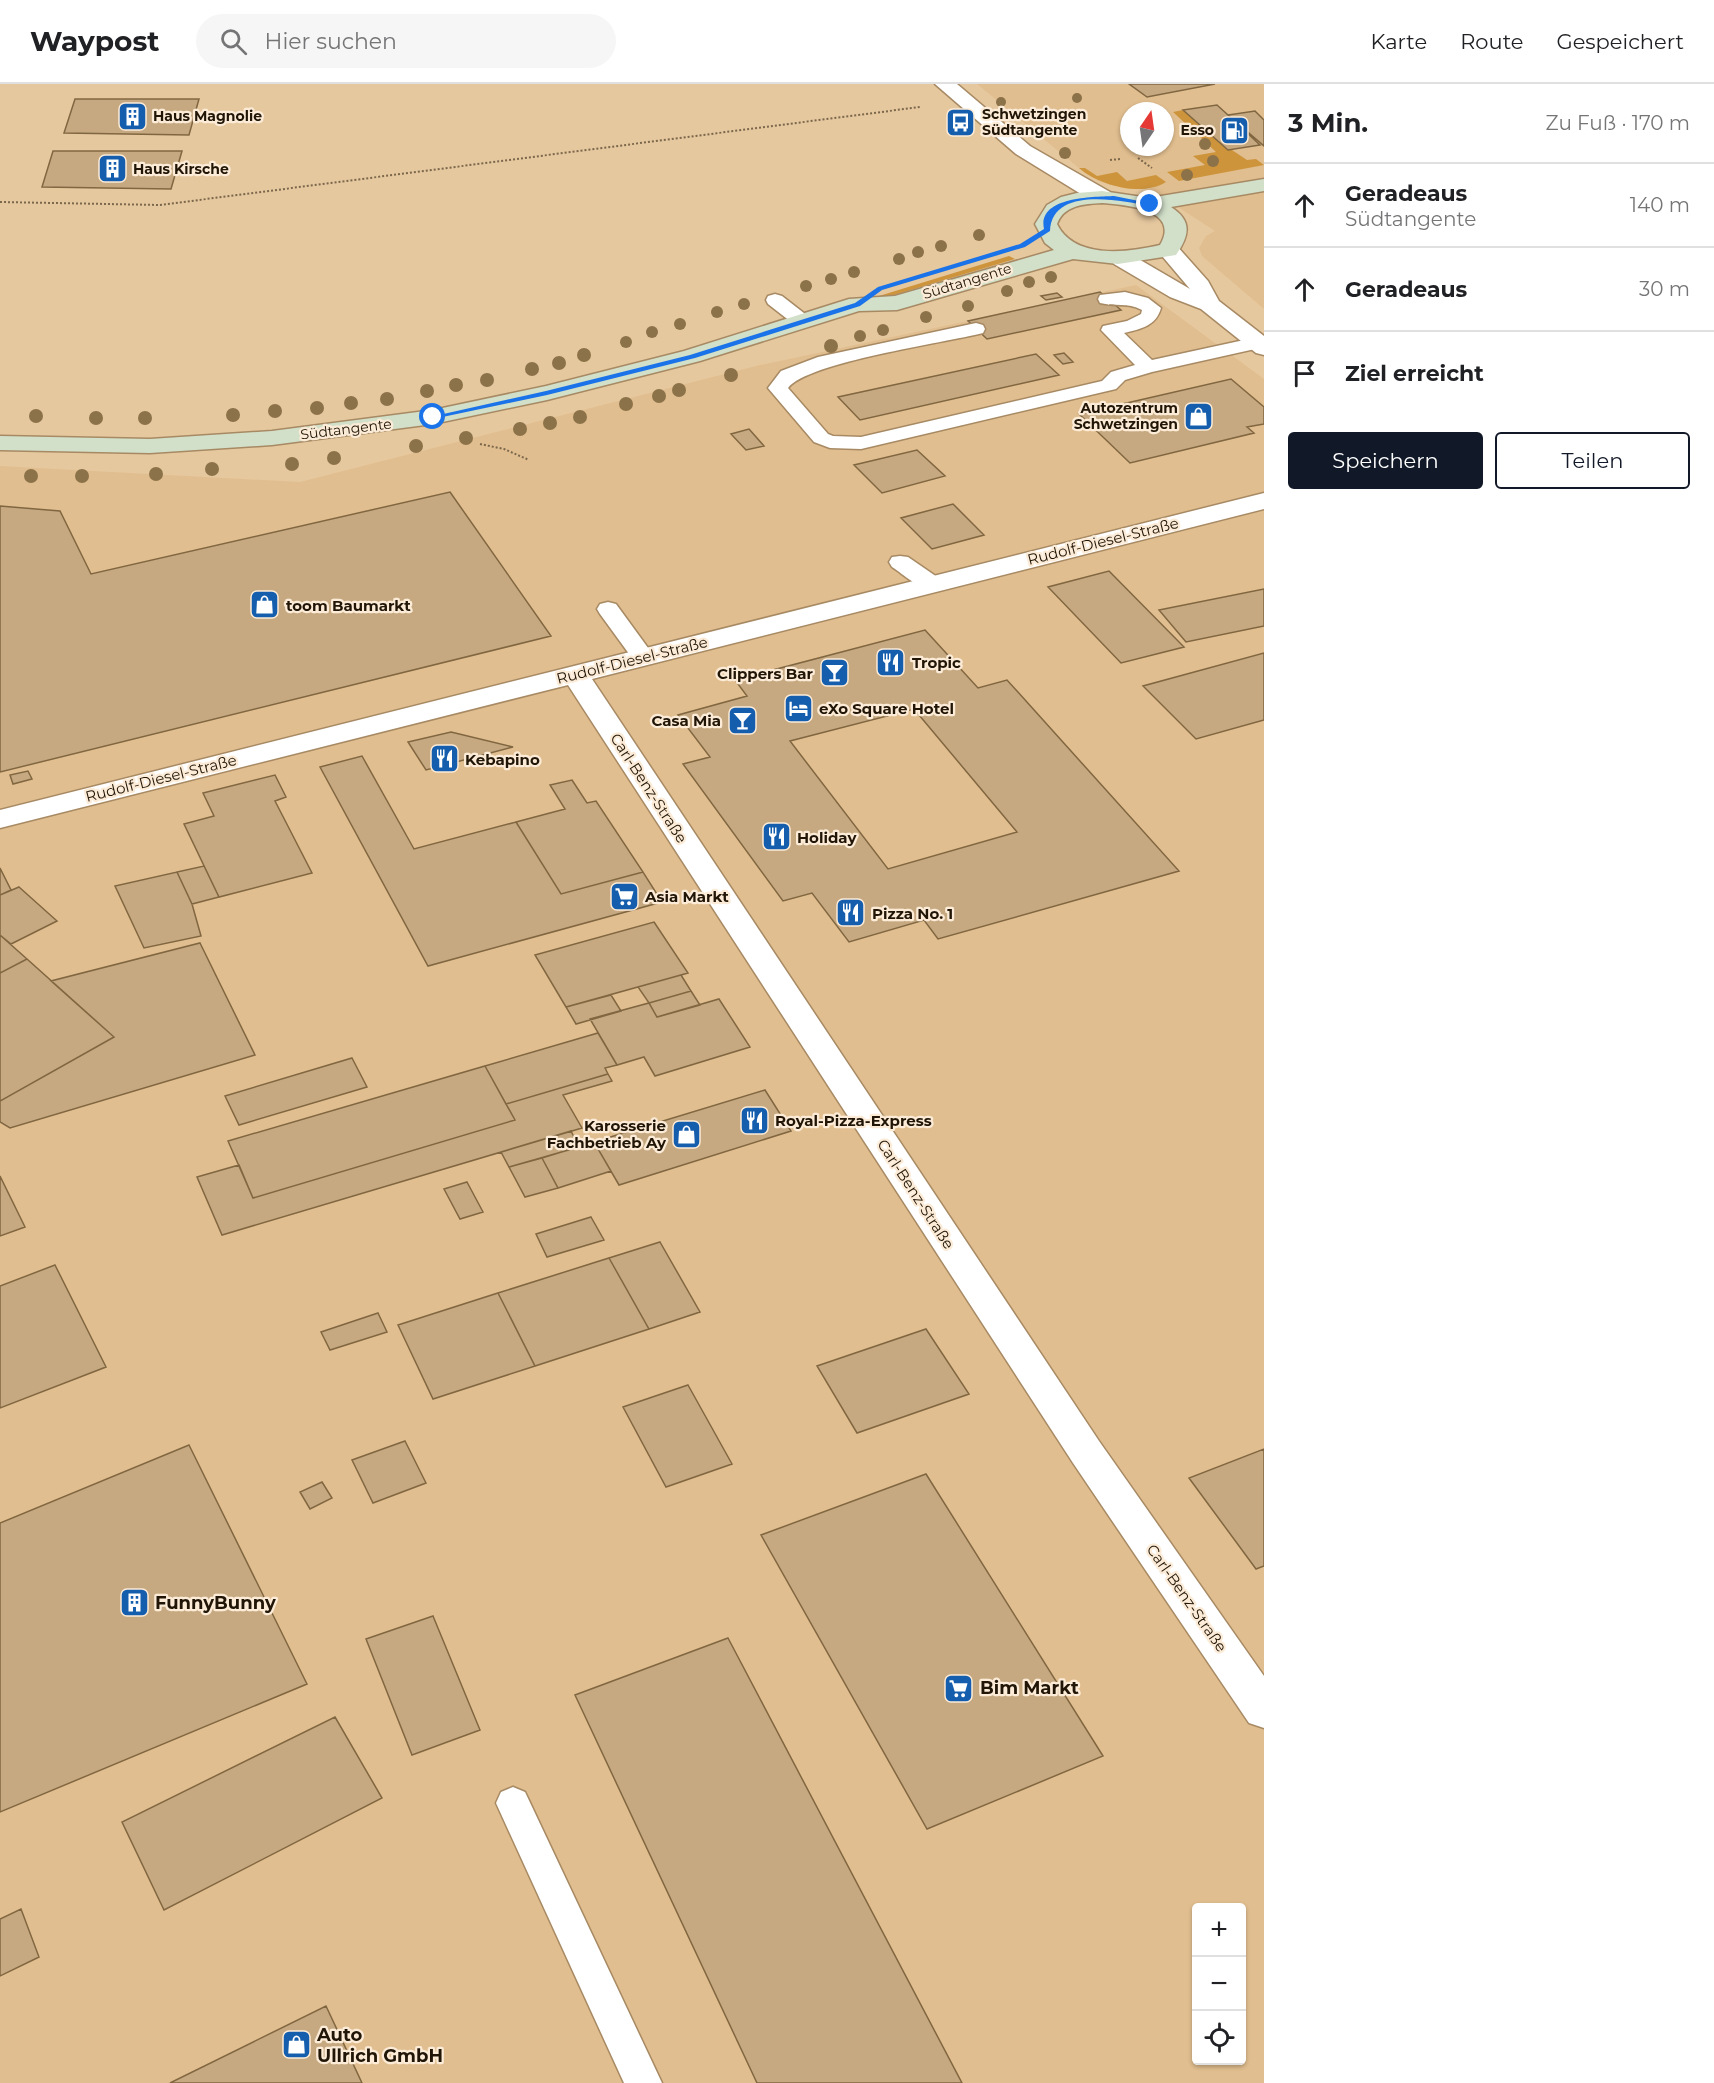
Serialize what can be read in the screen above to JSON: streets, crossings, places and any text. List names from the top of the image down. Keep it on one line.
{"streets":{"main road":["Südtangente"],"street":["Rudolf-Diesel-Straße","Carl-Benz-Straße"]},"crossings":[["Rudolf-Diesel-Straße","Carl-Benz-Straße"]],"places":{"building":["Haus Magnolie","Haus Kirsche","FunnyBunny"],"bus stop":["Schwetzingen Südtangente"],"fuel station":["Esso"],"shop":["Autozentrum Schwetzingen","toom Baumarkt","Karosserie Fachbetrieb Ay","Auto Ullrich GmbH"],"restaurant":["Tropic","Kebapino","Holiday","Pizza No. 1","Royal-Pizza-Express"],"bar":["Clippers Bar","Casa Mia"],"hotel":["eXo Square Hotel"],"supermarket":["Asia Markt","Bim Markt"]},"north":"top","page":{"header":"Waypost","search":"Hier suchen","nav":["Karte","Route","Gespeichert"],"heading":["3 Min.","Zu Fuß · 170 m"],"list":[["Geradeaus","Südtangente","140 m"],["Geradeaus","30 m"],"Ziel erreicht"],"buttons":["Speichern","Teilen"],"map_buttons":["+","−"]}}
